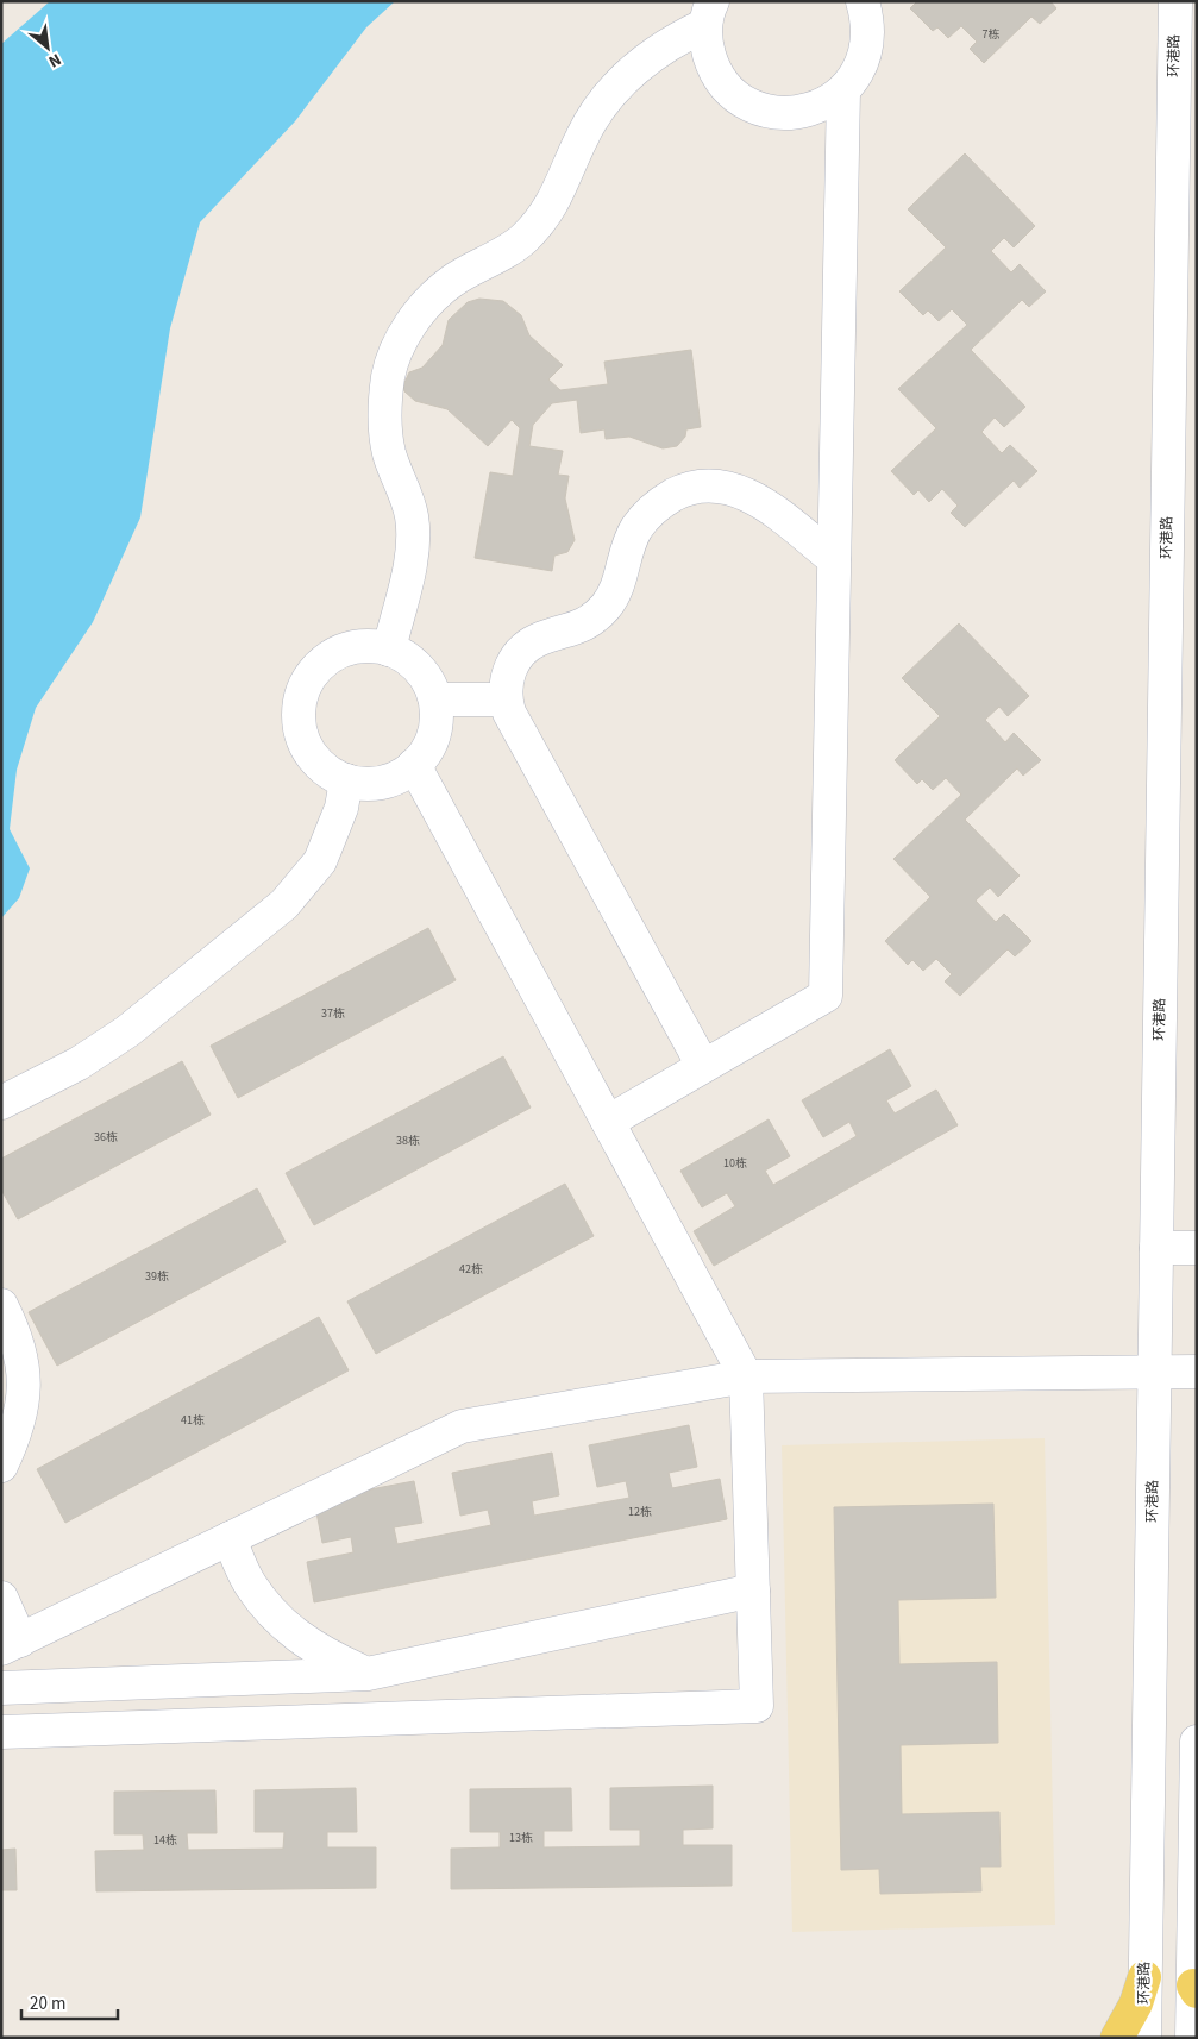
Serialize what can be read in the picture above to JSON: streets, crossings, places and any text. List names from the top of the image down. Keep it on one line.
{"streets":{"street":["环港路"]},"house_numbers":["7栋","37栋","36栋","38栋","10栋","42栋","39栋","41栋","12栋","13栋","14栋"],"scale_bar":"20 m","north":"bottom right"}
